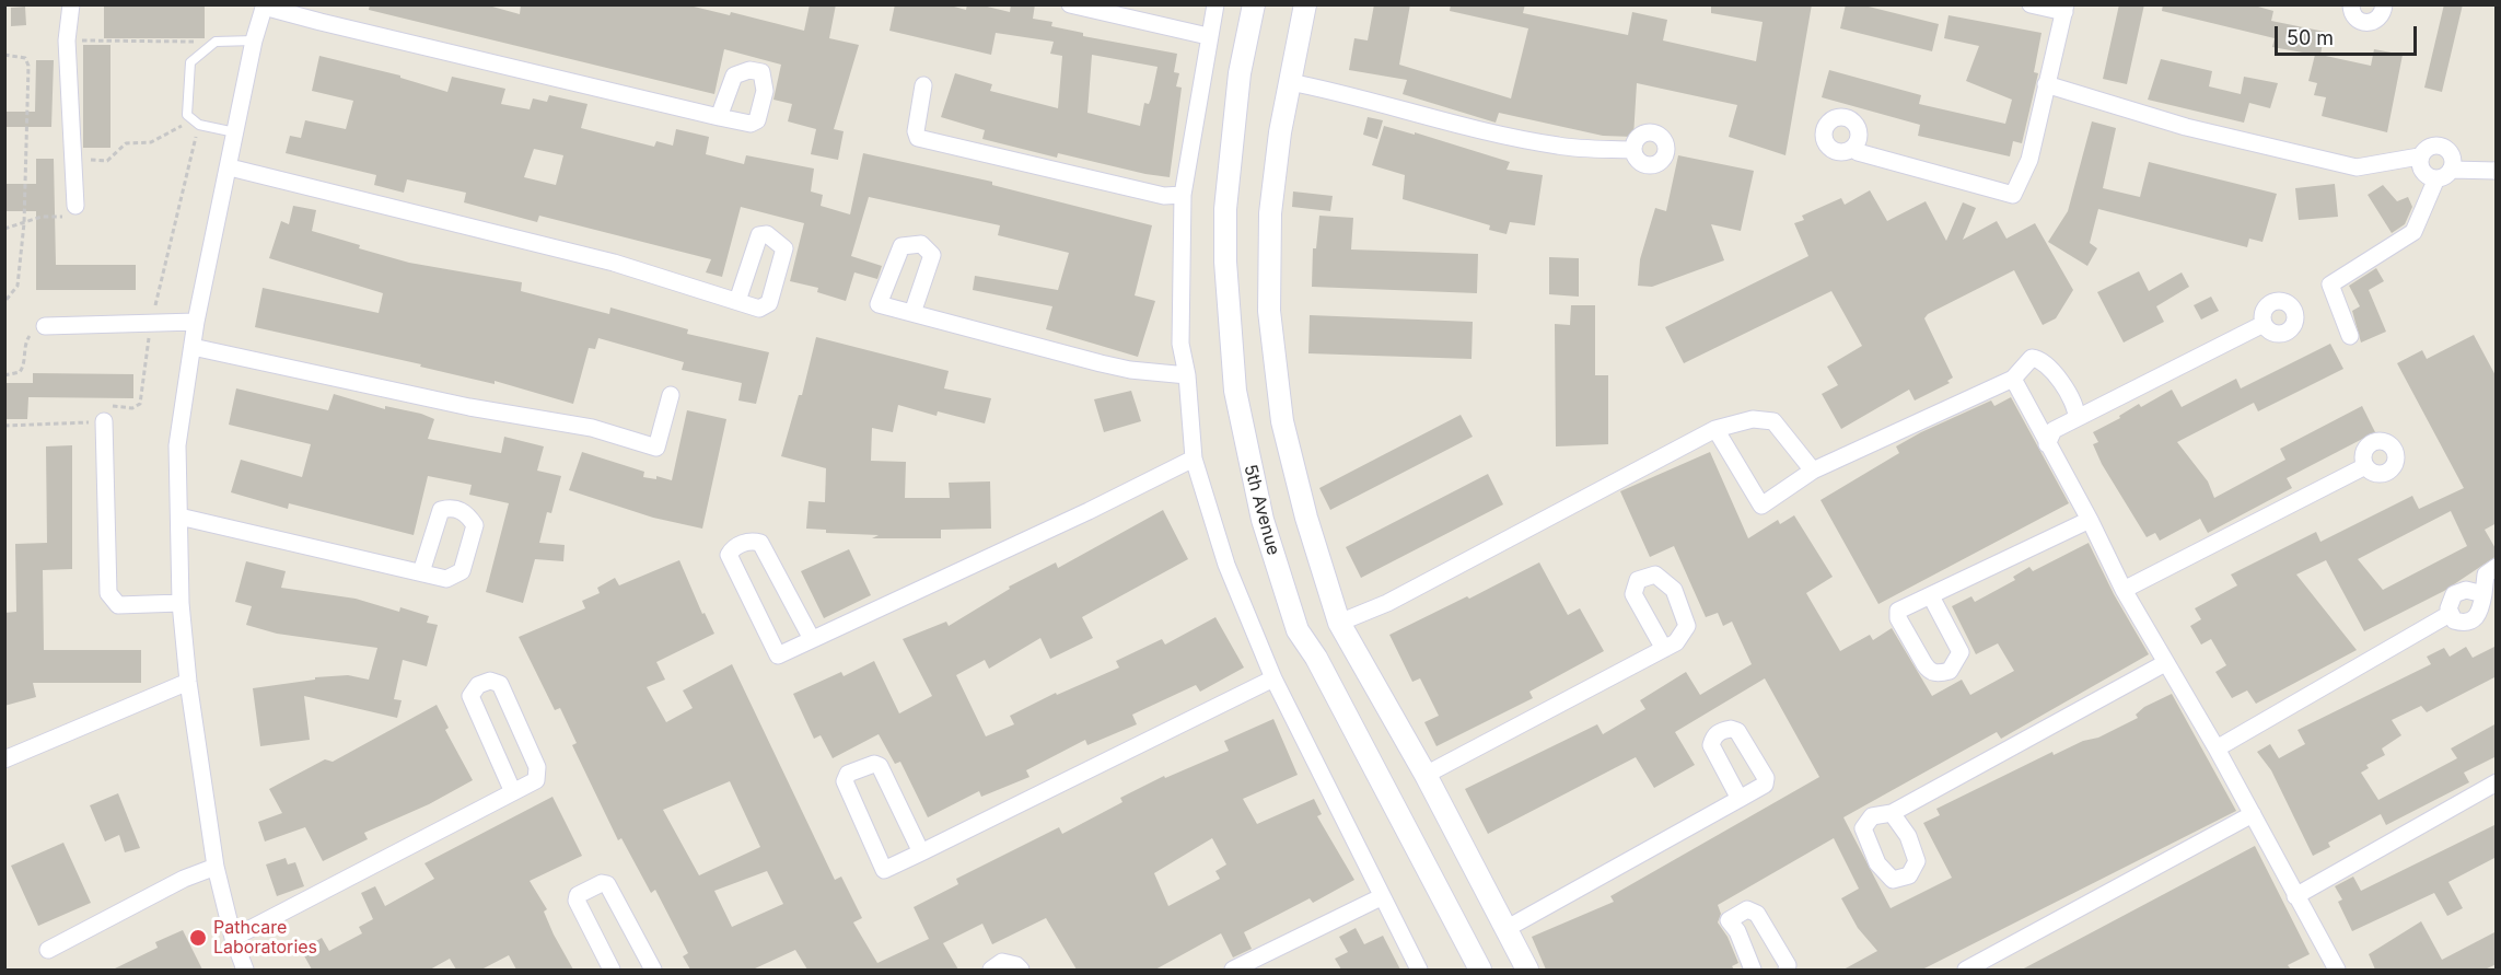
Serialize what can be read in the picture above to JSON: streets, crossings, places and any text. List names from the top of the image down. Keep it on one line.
{"streets":{"street":["5th Avenue"]},"places":["Pathcare Laboratories"],"scale_bar":"50 m"}
